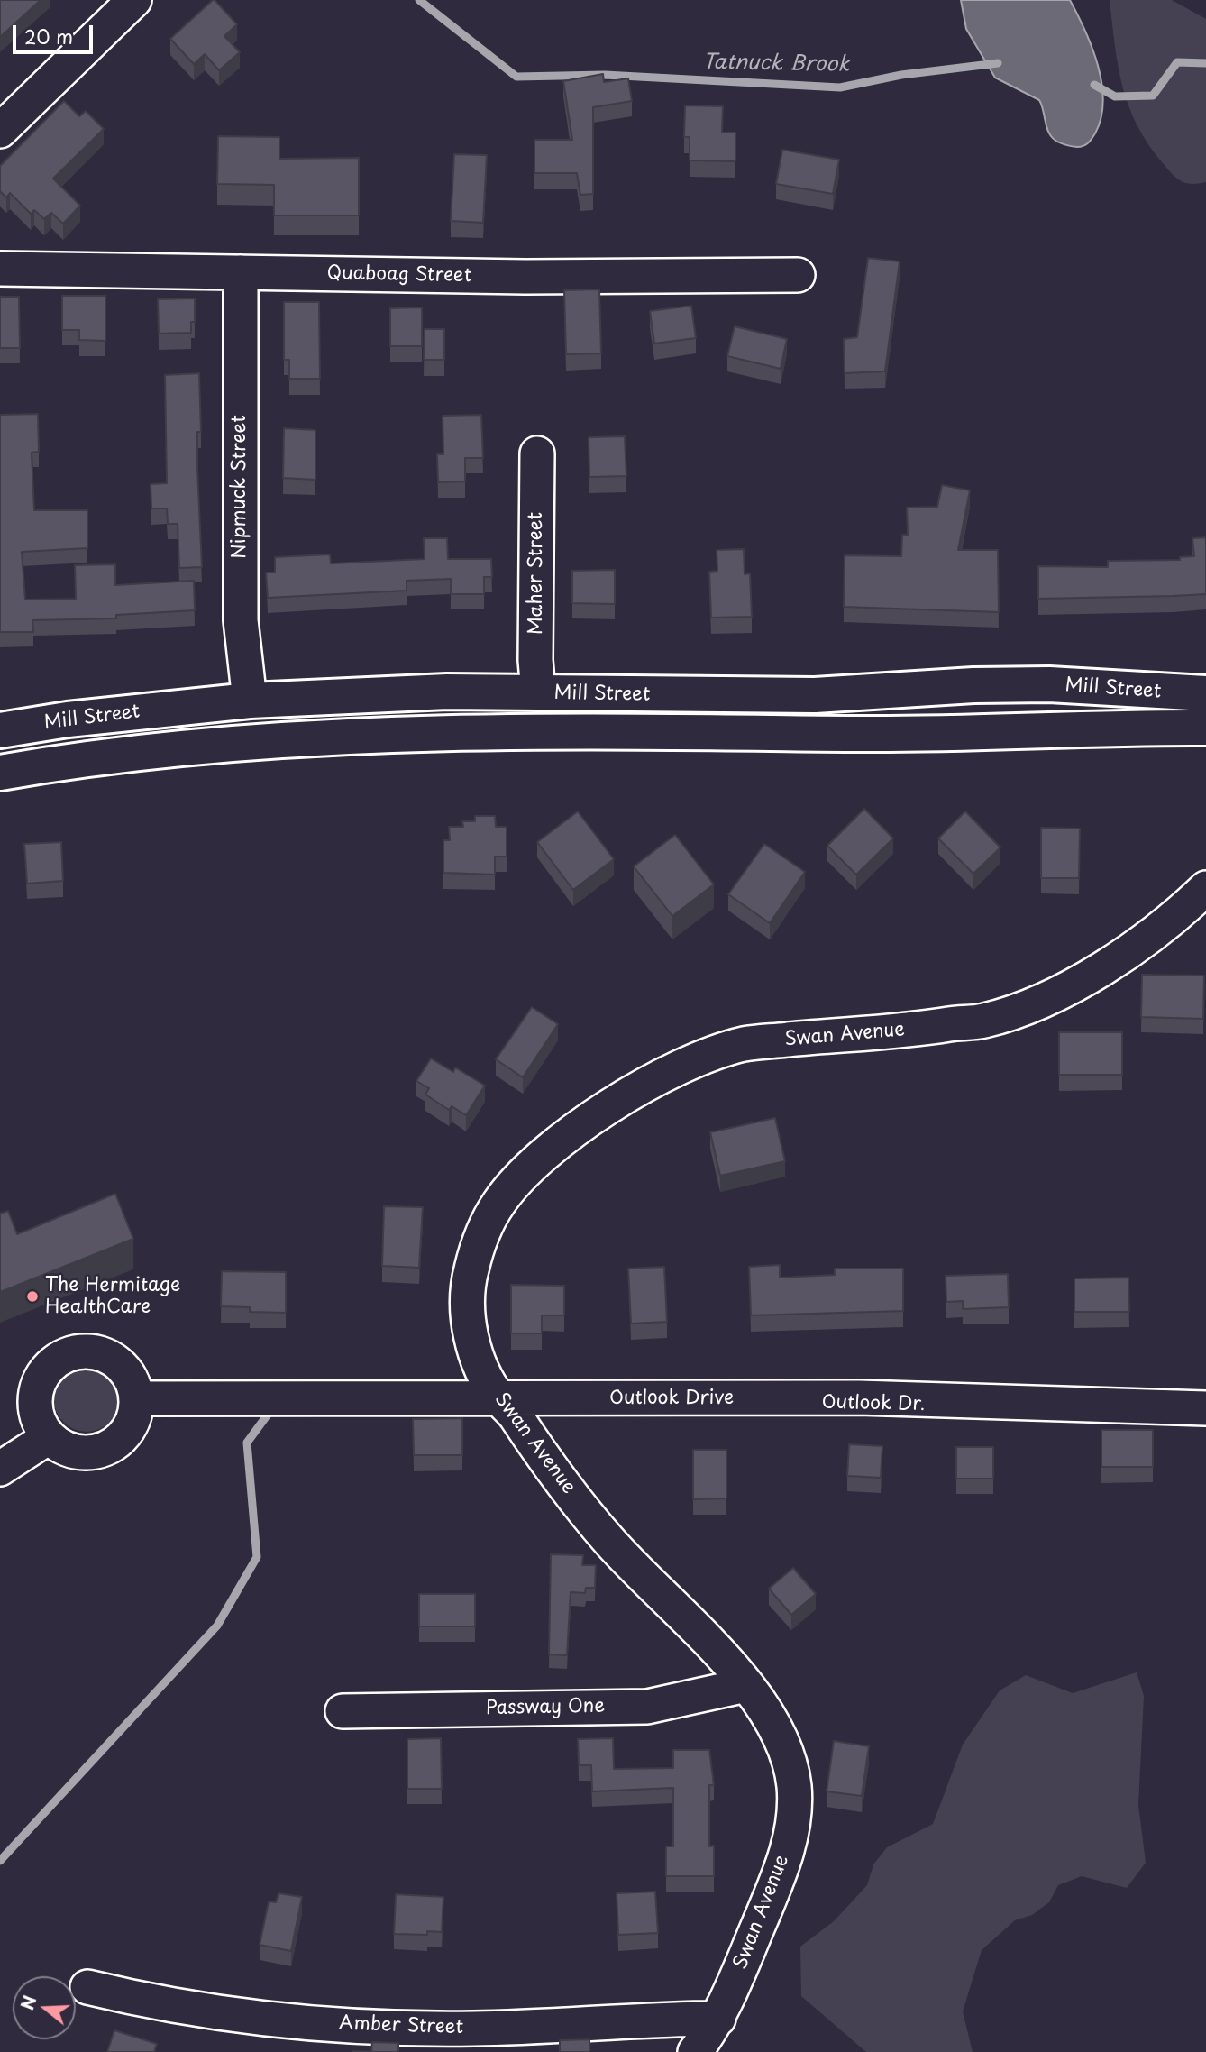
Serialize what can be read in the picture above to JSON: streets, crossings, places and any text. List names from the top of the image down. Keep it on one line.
{"streets":{"main road":["Mill Street"],"street":["Quaboag Street","Nipmuck Street","Maher Street","Swan Avenue","Outlook Drive","Passway One","Amber Street"]},"crossings":[["Quaboag Street","Nipmuck Street"],["Nipmuck Street","Mill Street"],["Maher Street","Mill Street"],["Swan Avenue","Outlook Drive"],["Swan Avenue","Passway One"],["Swan Avenue","Amber Street"]],"water":["Tatnuck Brook"],"places":["The Hermitage HealthCare"],"scale_bar":"20 m","north":"left"}
